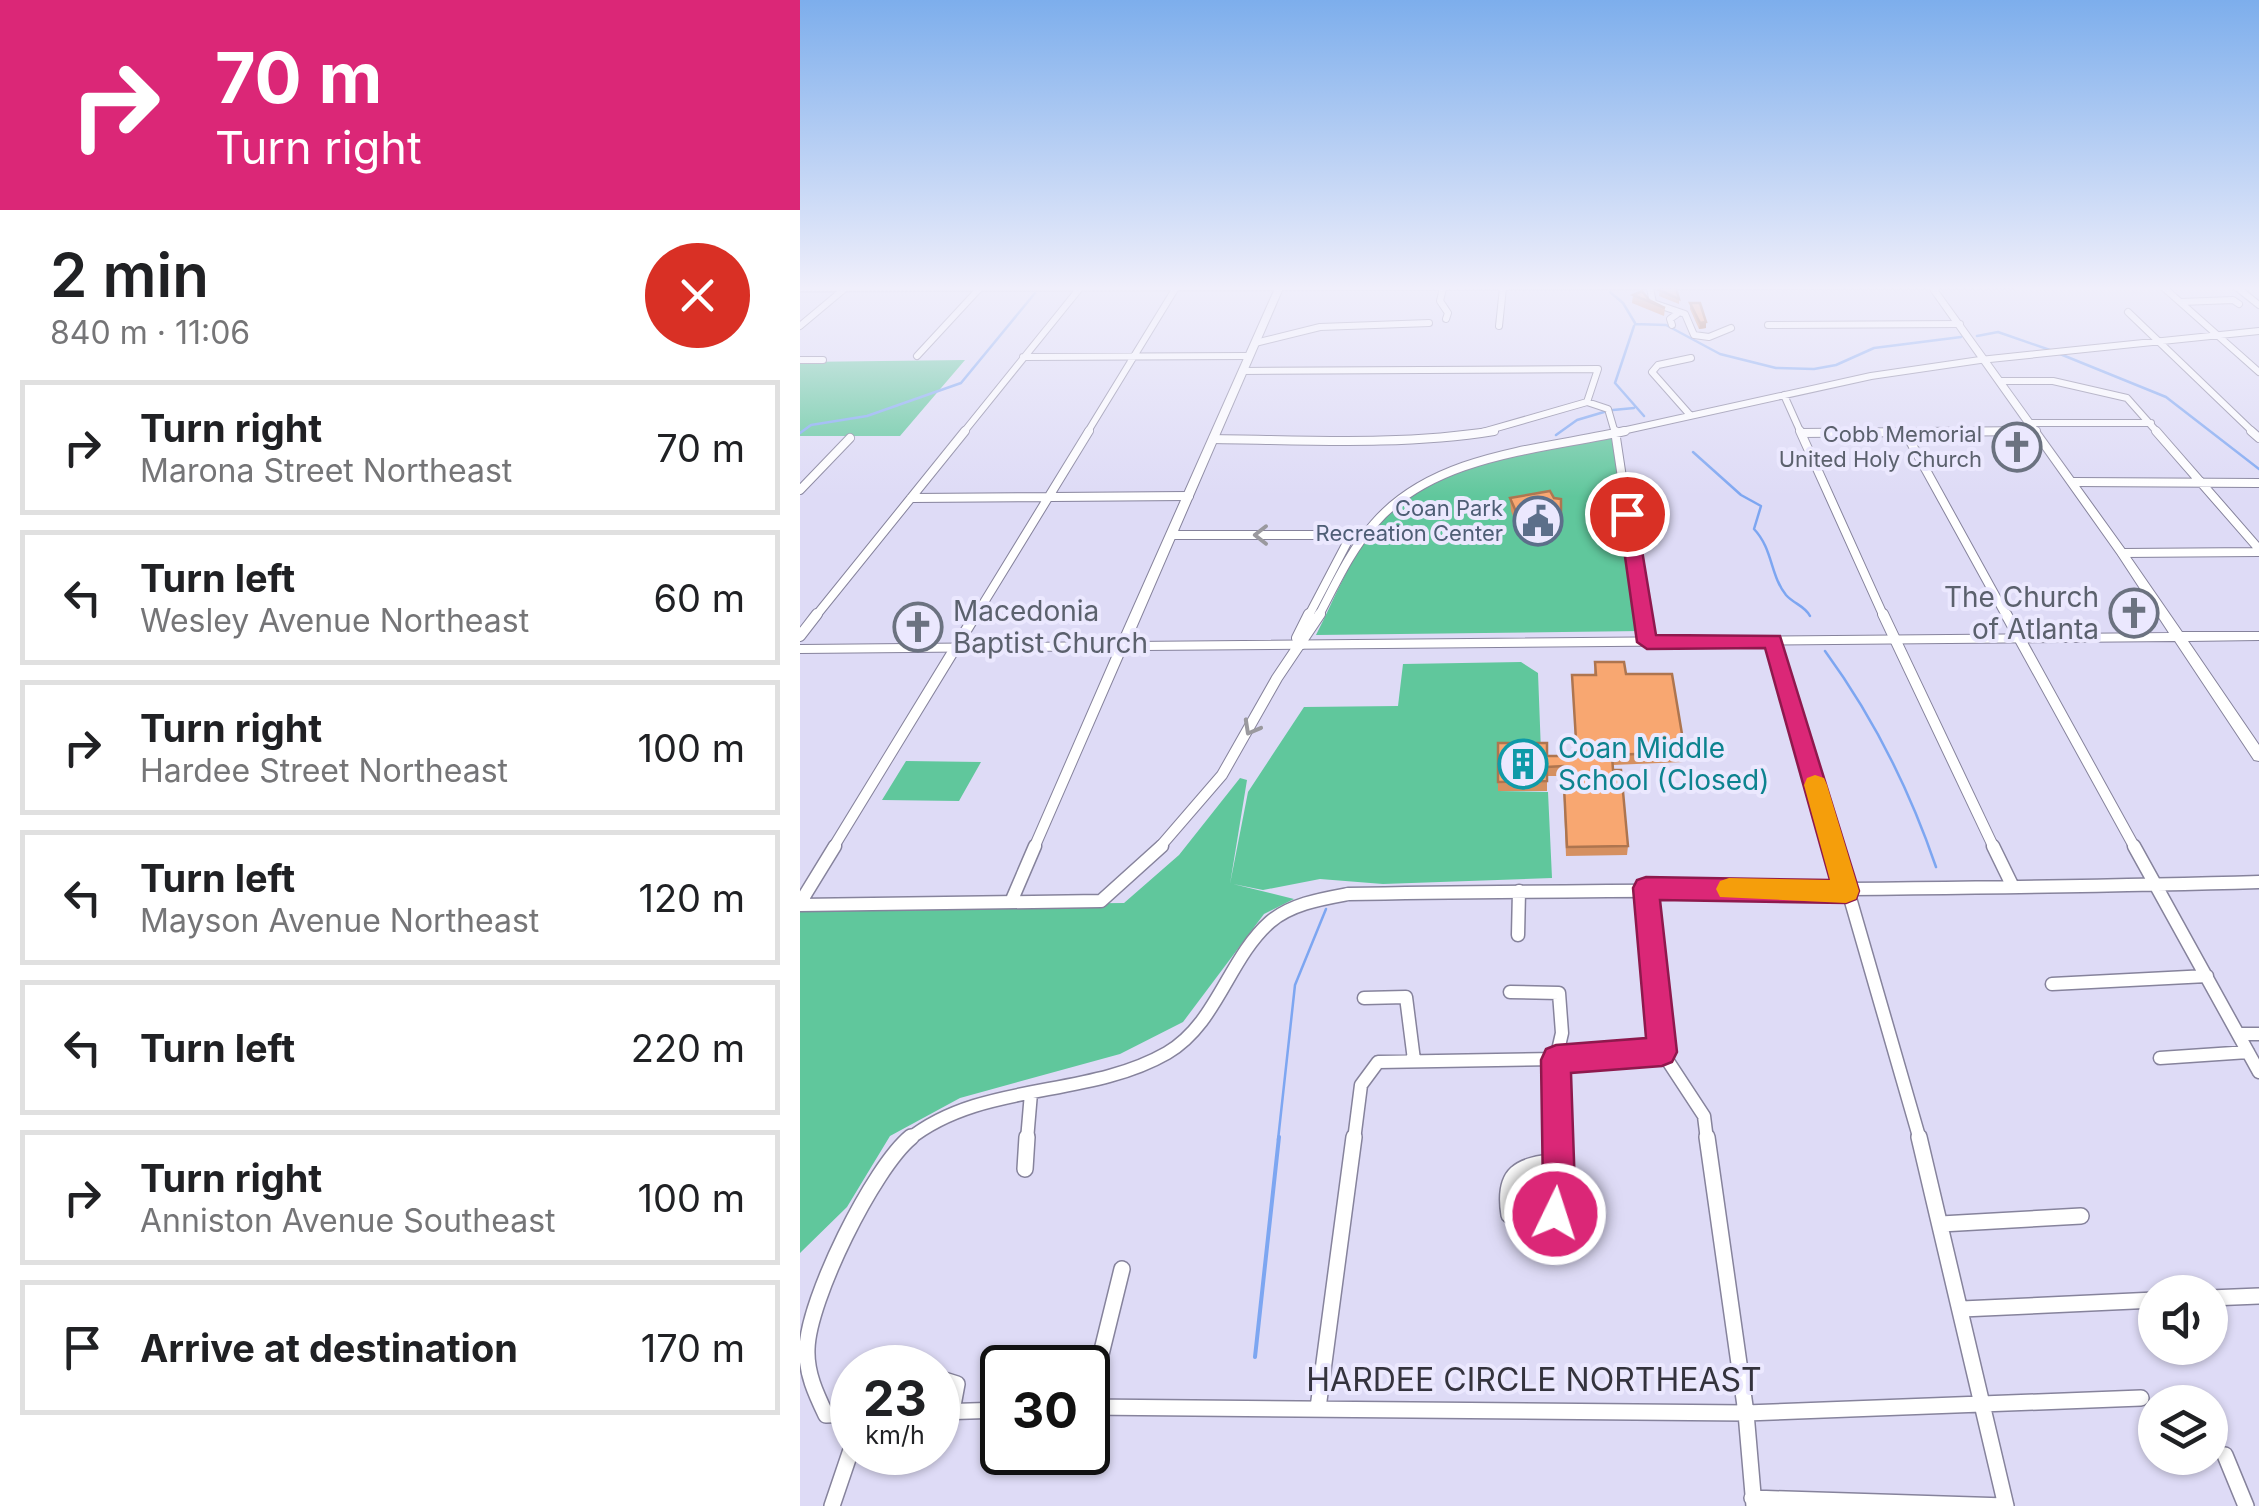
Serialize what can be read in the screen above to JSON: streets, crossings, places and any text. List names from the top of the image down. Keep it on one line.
{"streets":{"street":["HARDEE CIRCLE NORTHEAST"]},"places":{"church":["Cobb Memorial United Holy Church","The Church of Atlanta","Macedonia Baptist Church"],"public building":["Coan Park Recreation Center"],"building":["Coan Middle School (Closed)"]},"page":{"turn":["70 m","Turn right"],"heading":["2 min","840 m · 11:06"],"list":[{"name":"Turn right","note":"Marona Street Northeast","value":"70 m"},{"name":"Turn left","note":"Wesley Avenue Northeast","value":"60 m"},{"name":"Turn right","note":"Hardee Street Northeast","value":"100 m"},{"name":"Turn left","note":"Mayson Avenue Northeast","value":"120 m"},{"name":"Turn left","value":"220 m"},{"name":"Turn right","note":"Anniston Avenue Southeast","value":"100 m"},{"name":"Arrive at destination","value":"170 m"}],"speed":"23 km/h","limit":"30"}}
